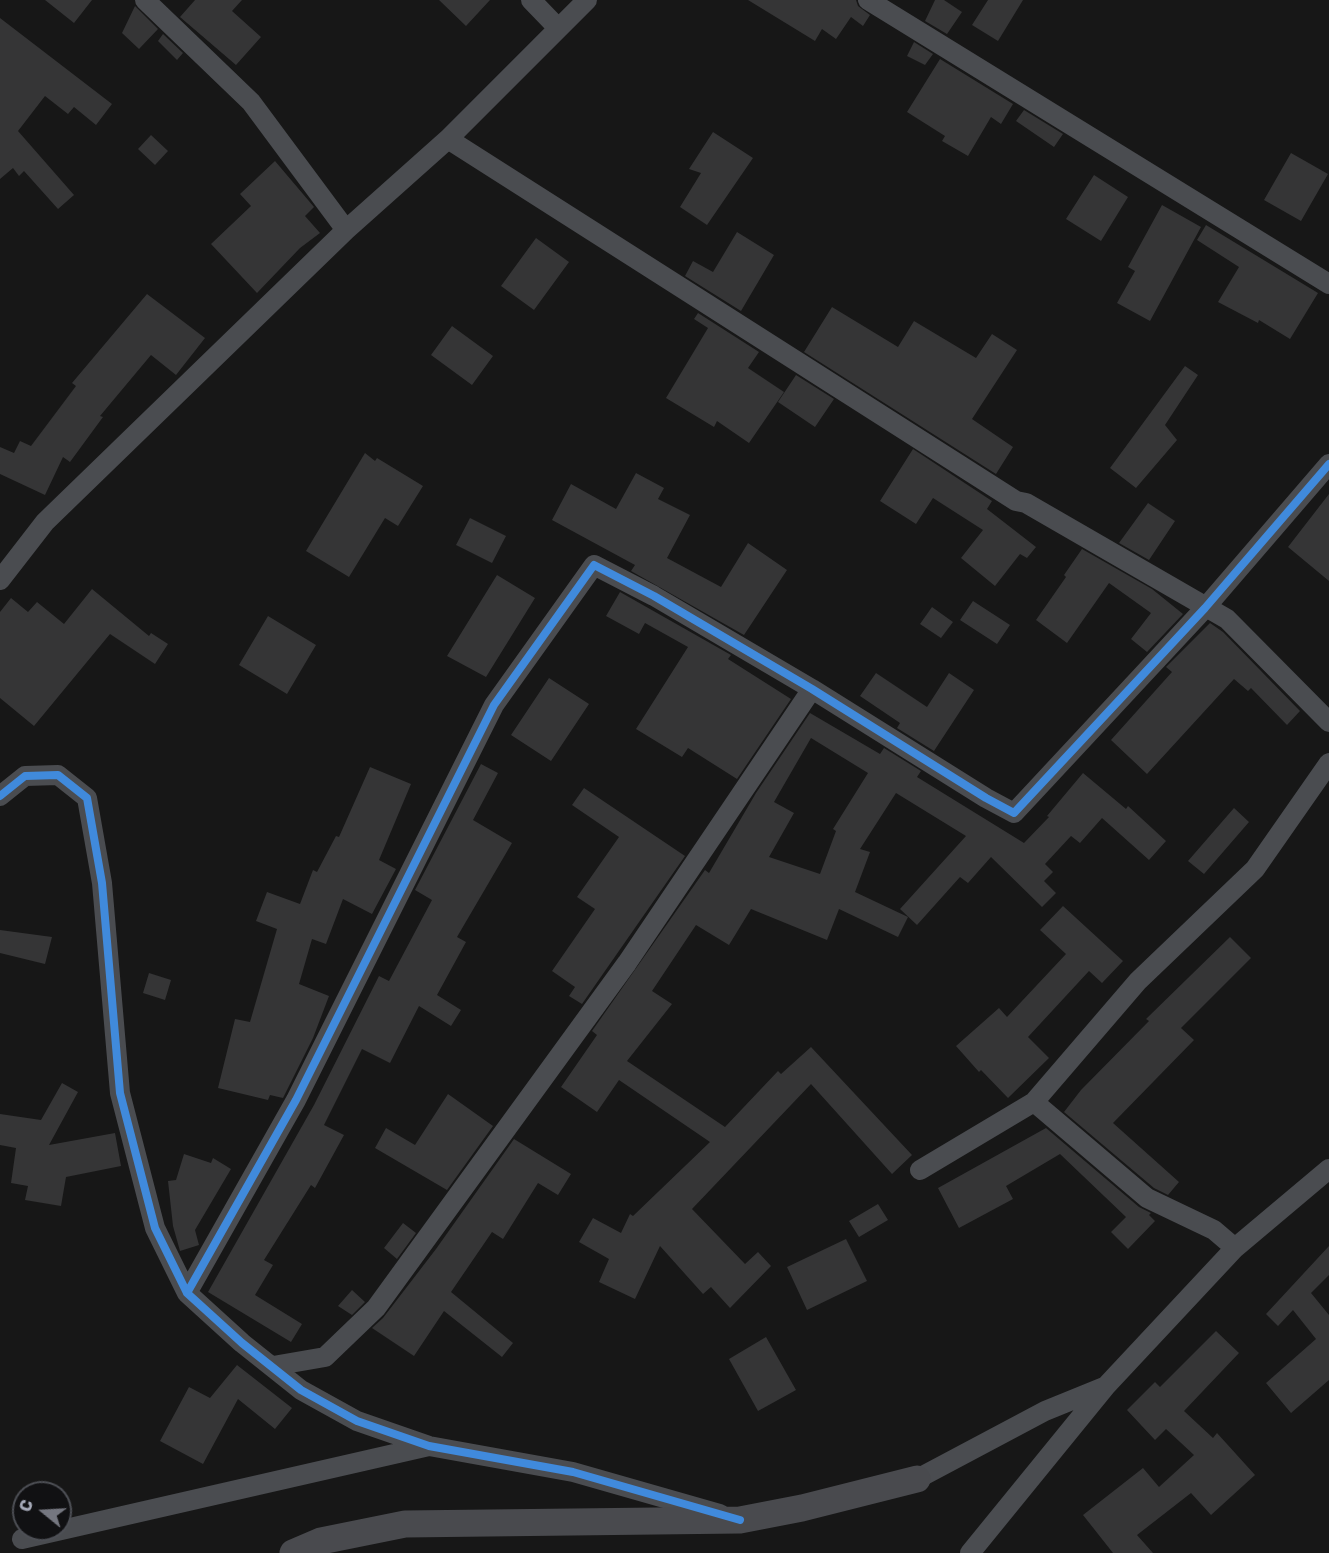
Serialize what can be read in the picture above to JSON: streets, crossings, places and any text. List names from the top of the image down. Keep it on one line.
{"north":"left"}
